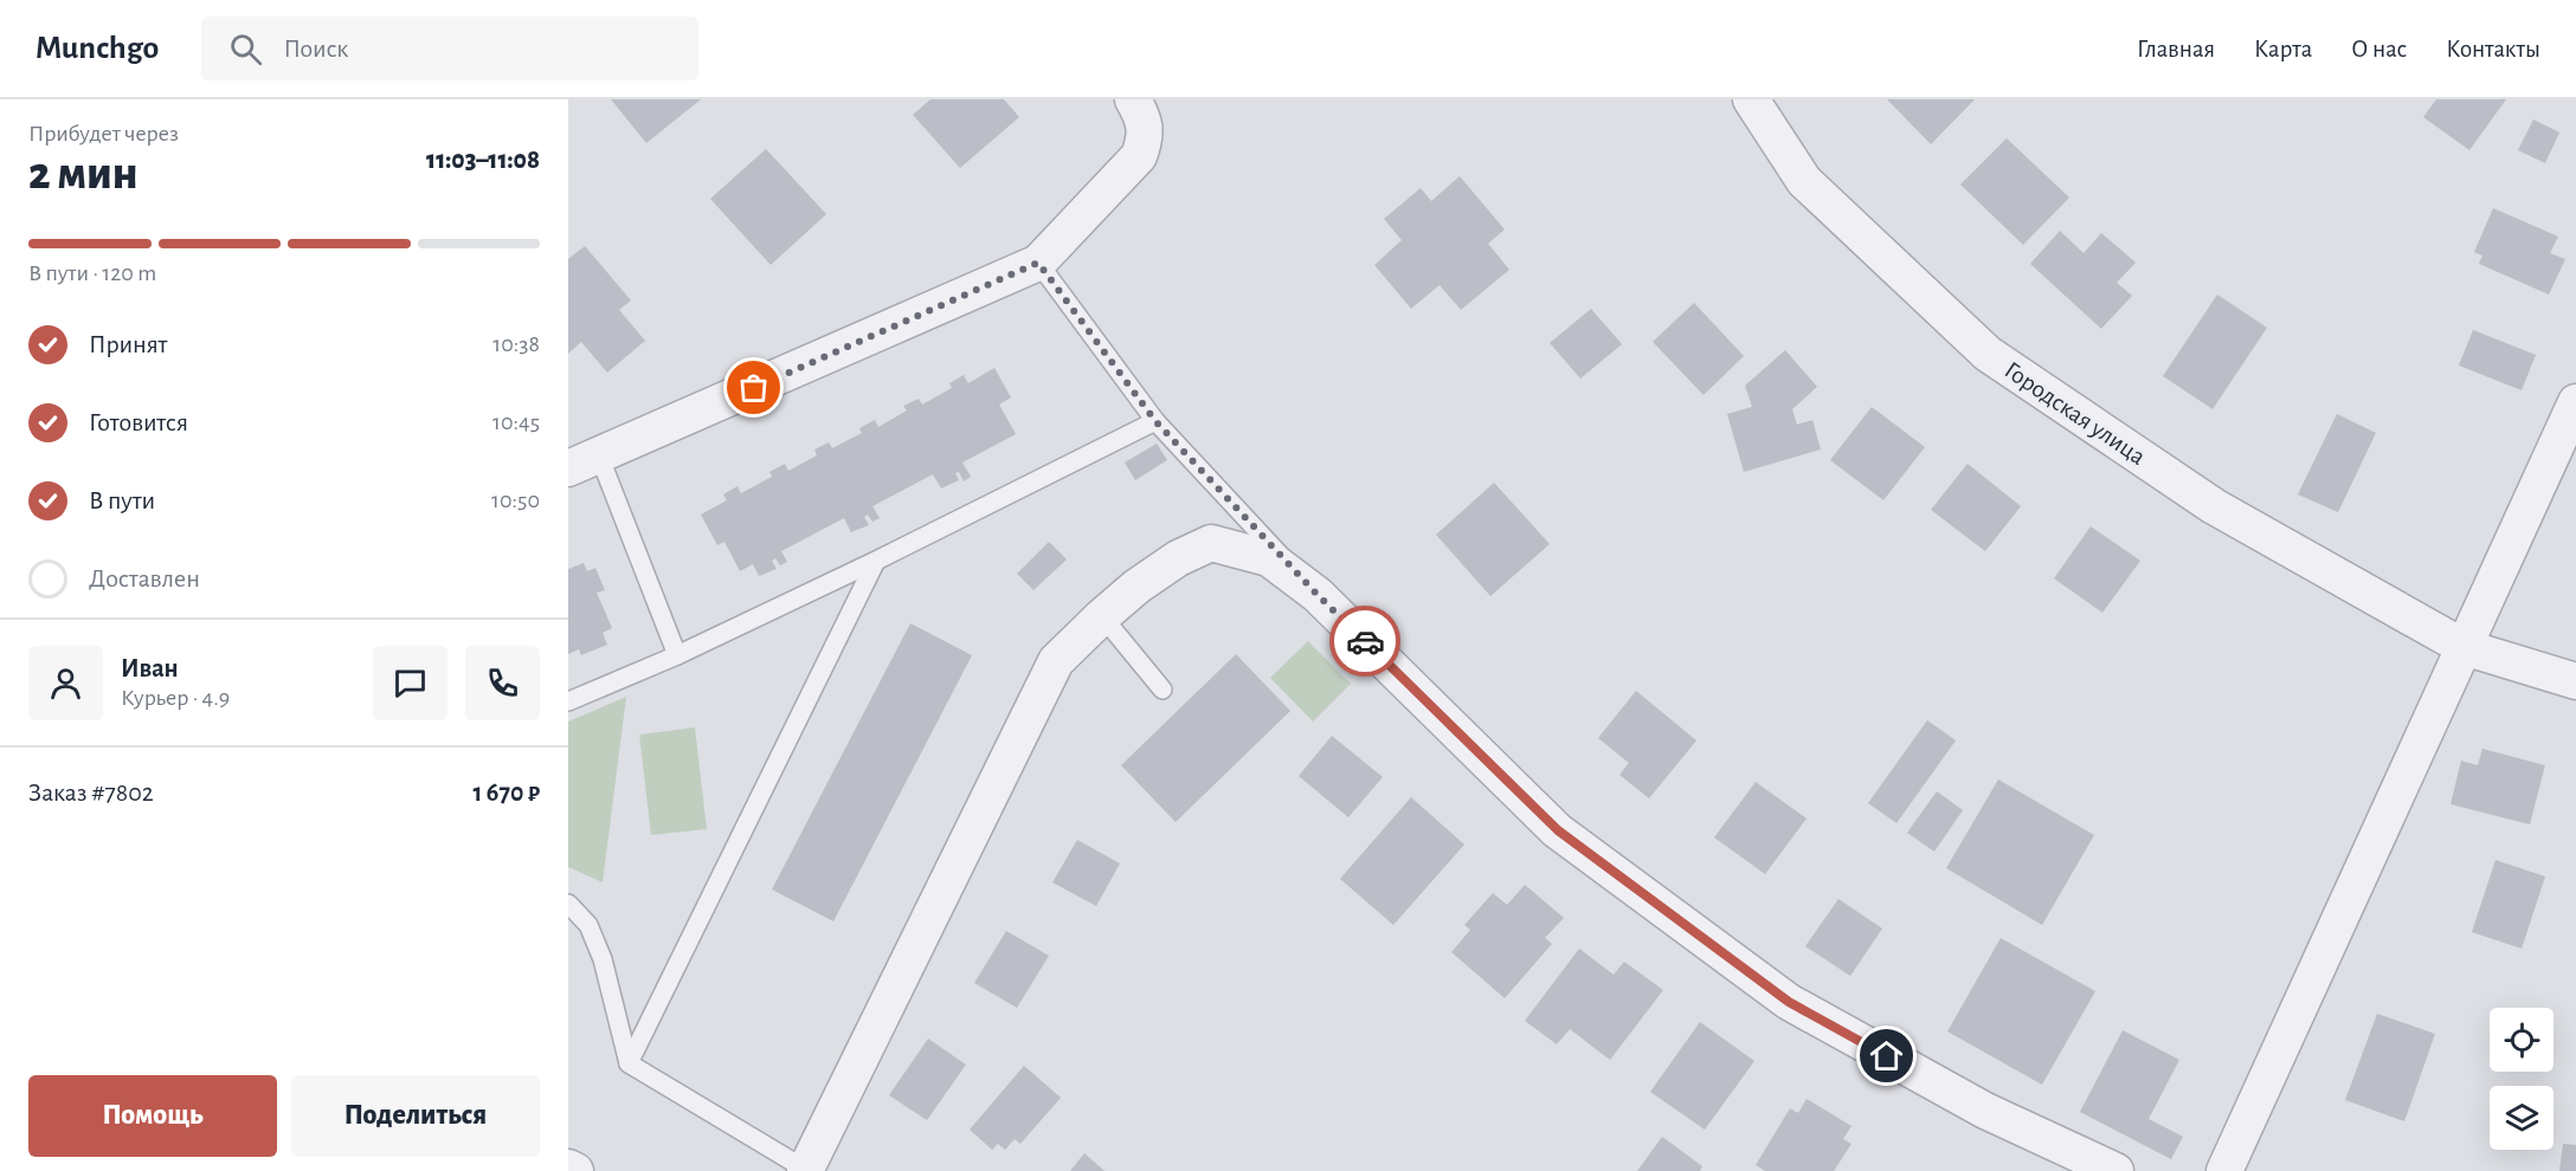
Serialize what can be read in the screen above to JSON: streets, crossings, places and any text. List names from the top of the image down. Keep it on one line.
{"streets":{"street":["Городская улица"]},"page":{"header":"Munchgo","search":"Поиск","nav":["Главная","Карта","О нас","Контакты"],"heading":["2 мин","Прибудет через","11:03–11:08"],"panel":["Иван","Курьер · 4.9","Заказ #7802","1 670 ₽"],"bar":"В пути · 120 m","list":[["Принят","10:38"],["Готовится","10:45"],["В пути","10:50"],"Доставлен"],"buttons":["Помощь","Поделиться"]}}
